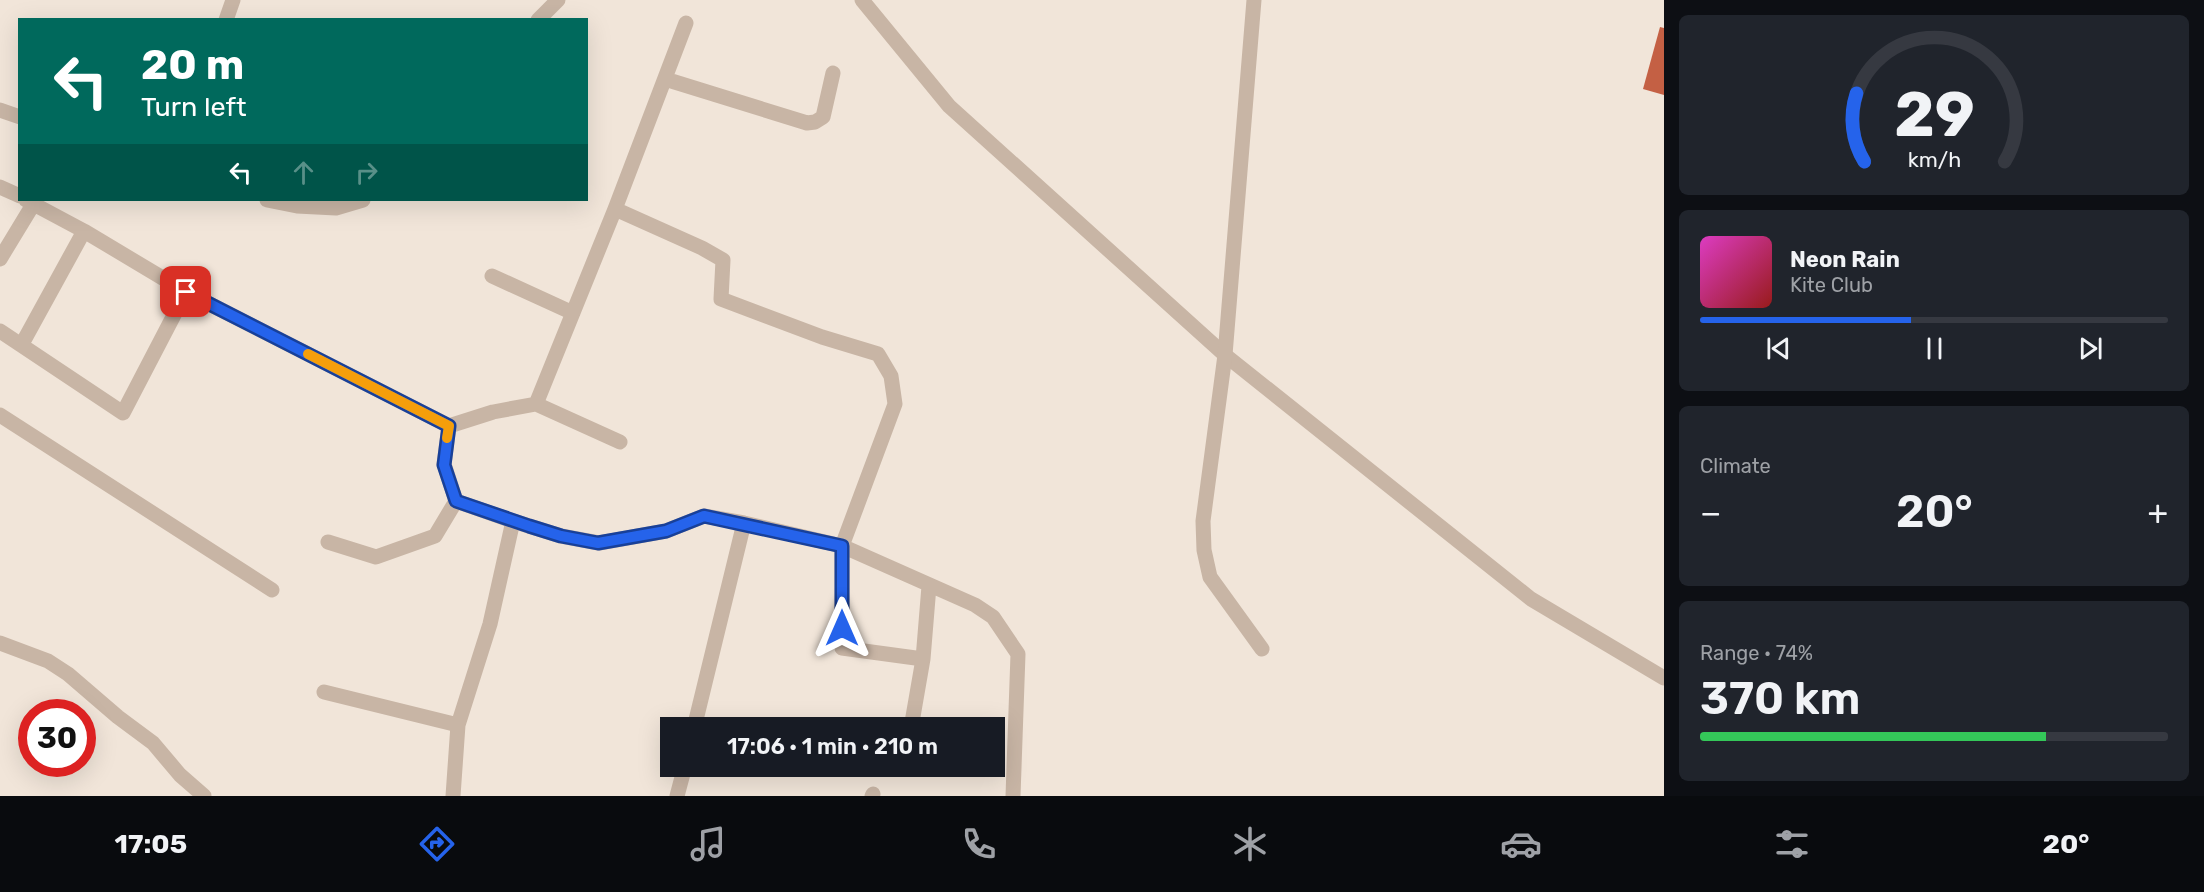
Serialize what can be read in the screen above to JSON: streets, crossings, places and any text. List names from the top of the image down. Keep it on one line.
{"page":{"turn":["20 m","Turn left"],"song":["Neon Rain","Kite Club"],"tile":["Climate",["Range · 74%","370 km"]],"heat":["−","20°","+"],"limit":"30","trip":"17:06 · 1 min · 210 m","tabs":["17:05","20°"],"gauge":["29","km/h"]}}
